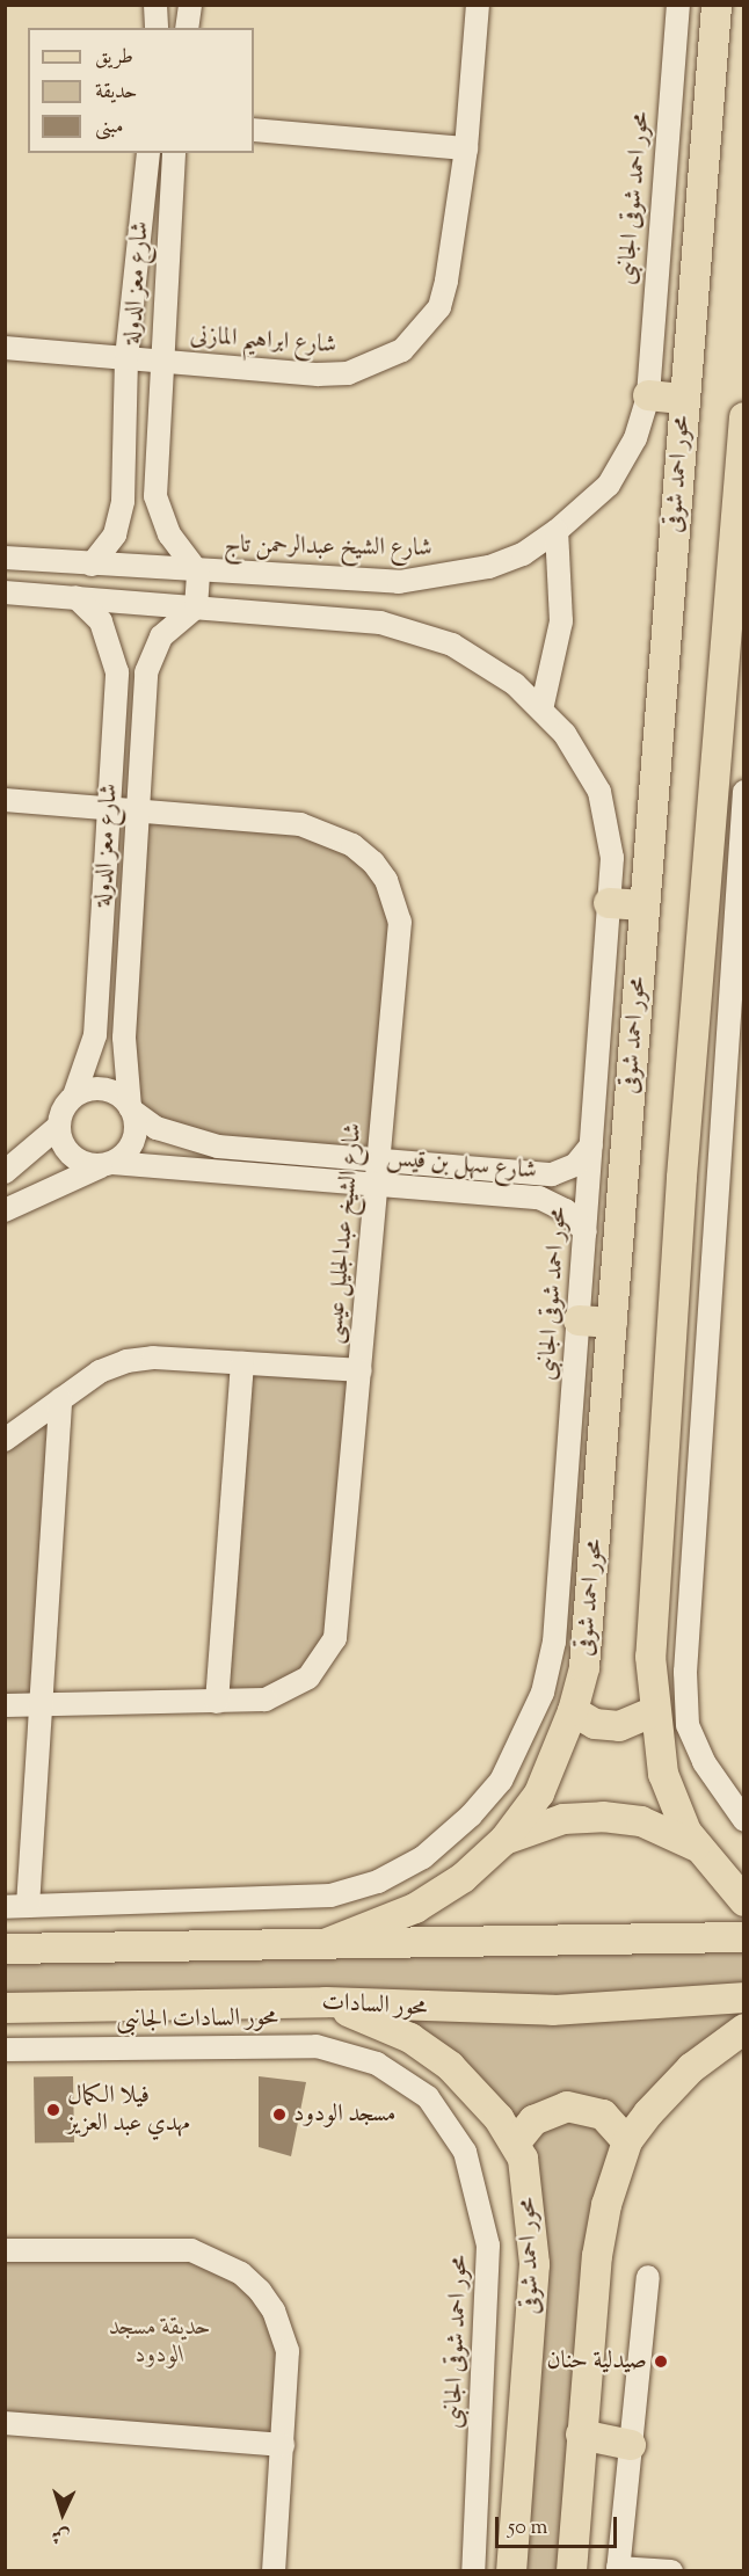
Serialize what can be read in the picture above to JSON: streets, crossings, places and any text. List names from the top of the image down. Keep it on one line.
{"streets":{"main road":["محور احمد شوقى","محور السادات"],"street":["محور احمد شوقى الجانبى","شارع معز الدولة","شارع ابراهيم المازنى","شارع الشيخ عبدالرحمن تاج","شارع سهل بن قيس","شارع الشيخ عبدالجليل عيسى","محور السادات الجانبى"]},"crossings":[["محور احمد شوقى الجانبى","شارع الشيخ عبدالرحمن تاج"],["محور احمد شوقى الجانبى","شارع سهل بن قيس"],["محور احمد شوقى الجانبى","محور السادات الجانبى"],["شارع معز الدولة","شارع ابراهيم المازنى"],["شارع معز الدولة","شارع الشيخ عبدالرحمن تاج"],["شارع معز الدولة","شارع سهل بن قيس"],["شارع معز الدولة","شارع الشيخ عبدالجليل عيسى"],["محور احمد شوقى","محور السادات"],["شارع سهل بن قيس","شارع الشيخ عبدالجليل عيسى"]],"parks":["حديقة مسجد الودود"],"places":["فيلا الكمال مهدي عبد العزيز","مسجد الودود","صيدلية حنان"],"legend":["طريق","حديقة","مبنى"],"scale_bar":"50 m","north":"bottom"}
